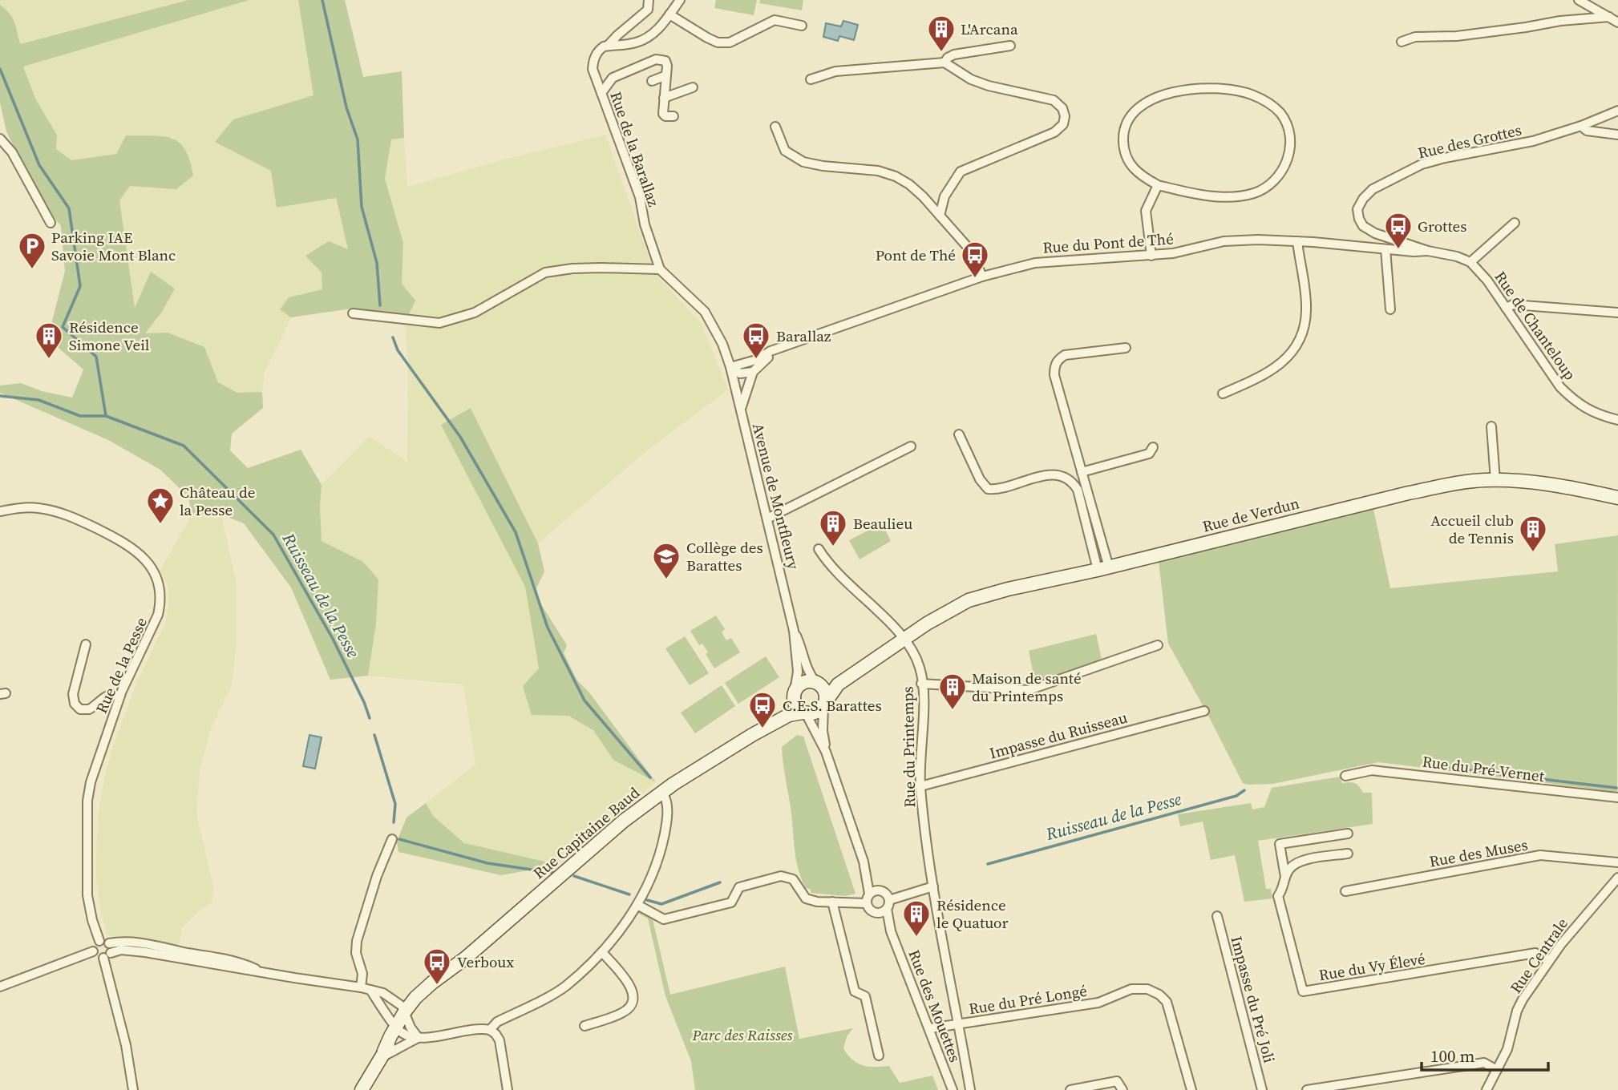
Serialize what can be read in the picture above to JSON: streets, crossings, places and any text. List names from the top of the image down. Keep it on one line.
{"streets":{"main road":["Rue de Verdun","Rue Capitaine Baud"],"street":["Rue des Grottes","Rue de la Barallaz","Rue du Pont de Thé","Rue de Chanteloup","Avenue de Montfleury","Rue de la Pesse","Impasse du Ruisseau","Rue du Printemps","Rue du Pré-Vernet","Rue des Muses","Rue Centrale","Rue du Vy Élevé","Rue du Pré Longé","Impasse du Pré Joli","Rue des Mouettes"]},"crossings":[["Rue des Grottes","Rue du Pont de Thé"],["Rue de la Barallaz","Rue du Pont de Thé"],["Rue de la Barallaz","Avenue de Montfleury"],["Rue du Pont de Thé","Avenue de Montfleury"],["Avenue de Montfleury","Rue de Verdun"],["Avenue de Montfleury","Rue Capitaine Baud"],["Rue de Verdun","Rue du Printemps"],["Rue de Verdun","Rue Capitaine Baud"],["Impasse du Ruisseau","Rue du Printemps"],["Rue du Printemps","Rue du Pré Longé"],["Rue Centrale","Rue du Vy Élevé"],["Rue du Pré Longé","Rue des Mouettes"]],"water":["Ruisseau de la Pesse"],"parks":["Parc des Raisses"],"places":{"building":["L'Arcana","Résidence Simone Veil","Beaulieu","Accueil club de Tennis","Maison de santé du Printemps","Résidence le Quatuor"],"bus stop":["Grottes","Pont de Thé","Barallaz","C.E.S. Barattes","Verboux"],"parking":["Parking IAE Savoie Mont Blanc"],"place":["Château de la Pesse"],"school or university":["Collège des Barattes"]},"scale_bar":"100 m"}
